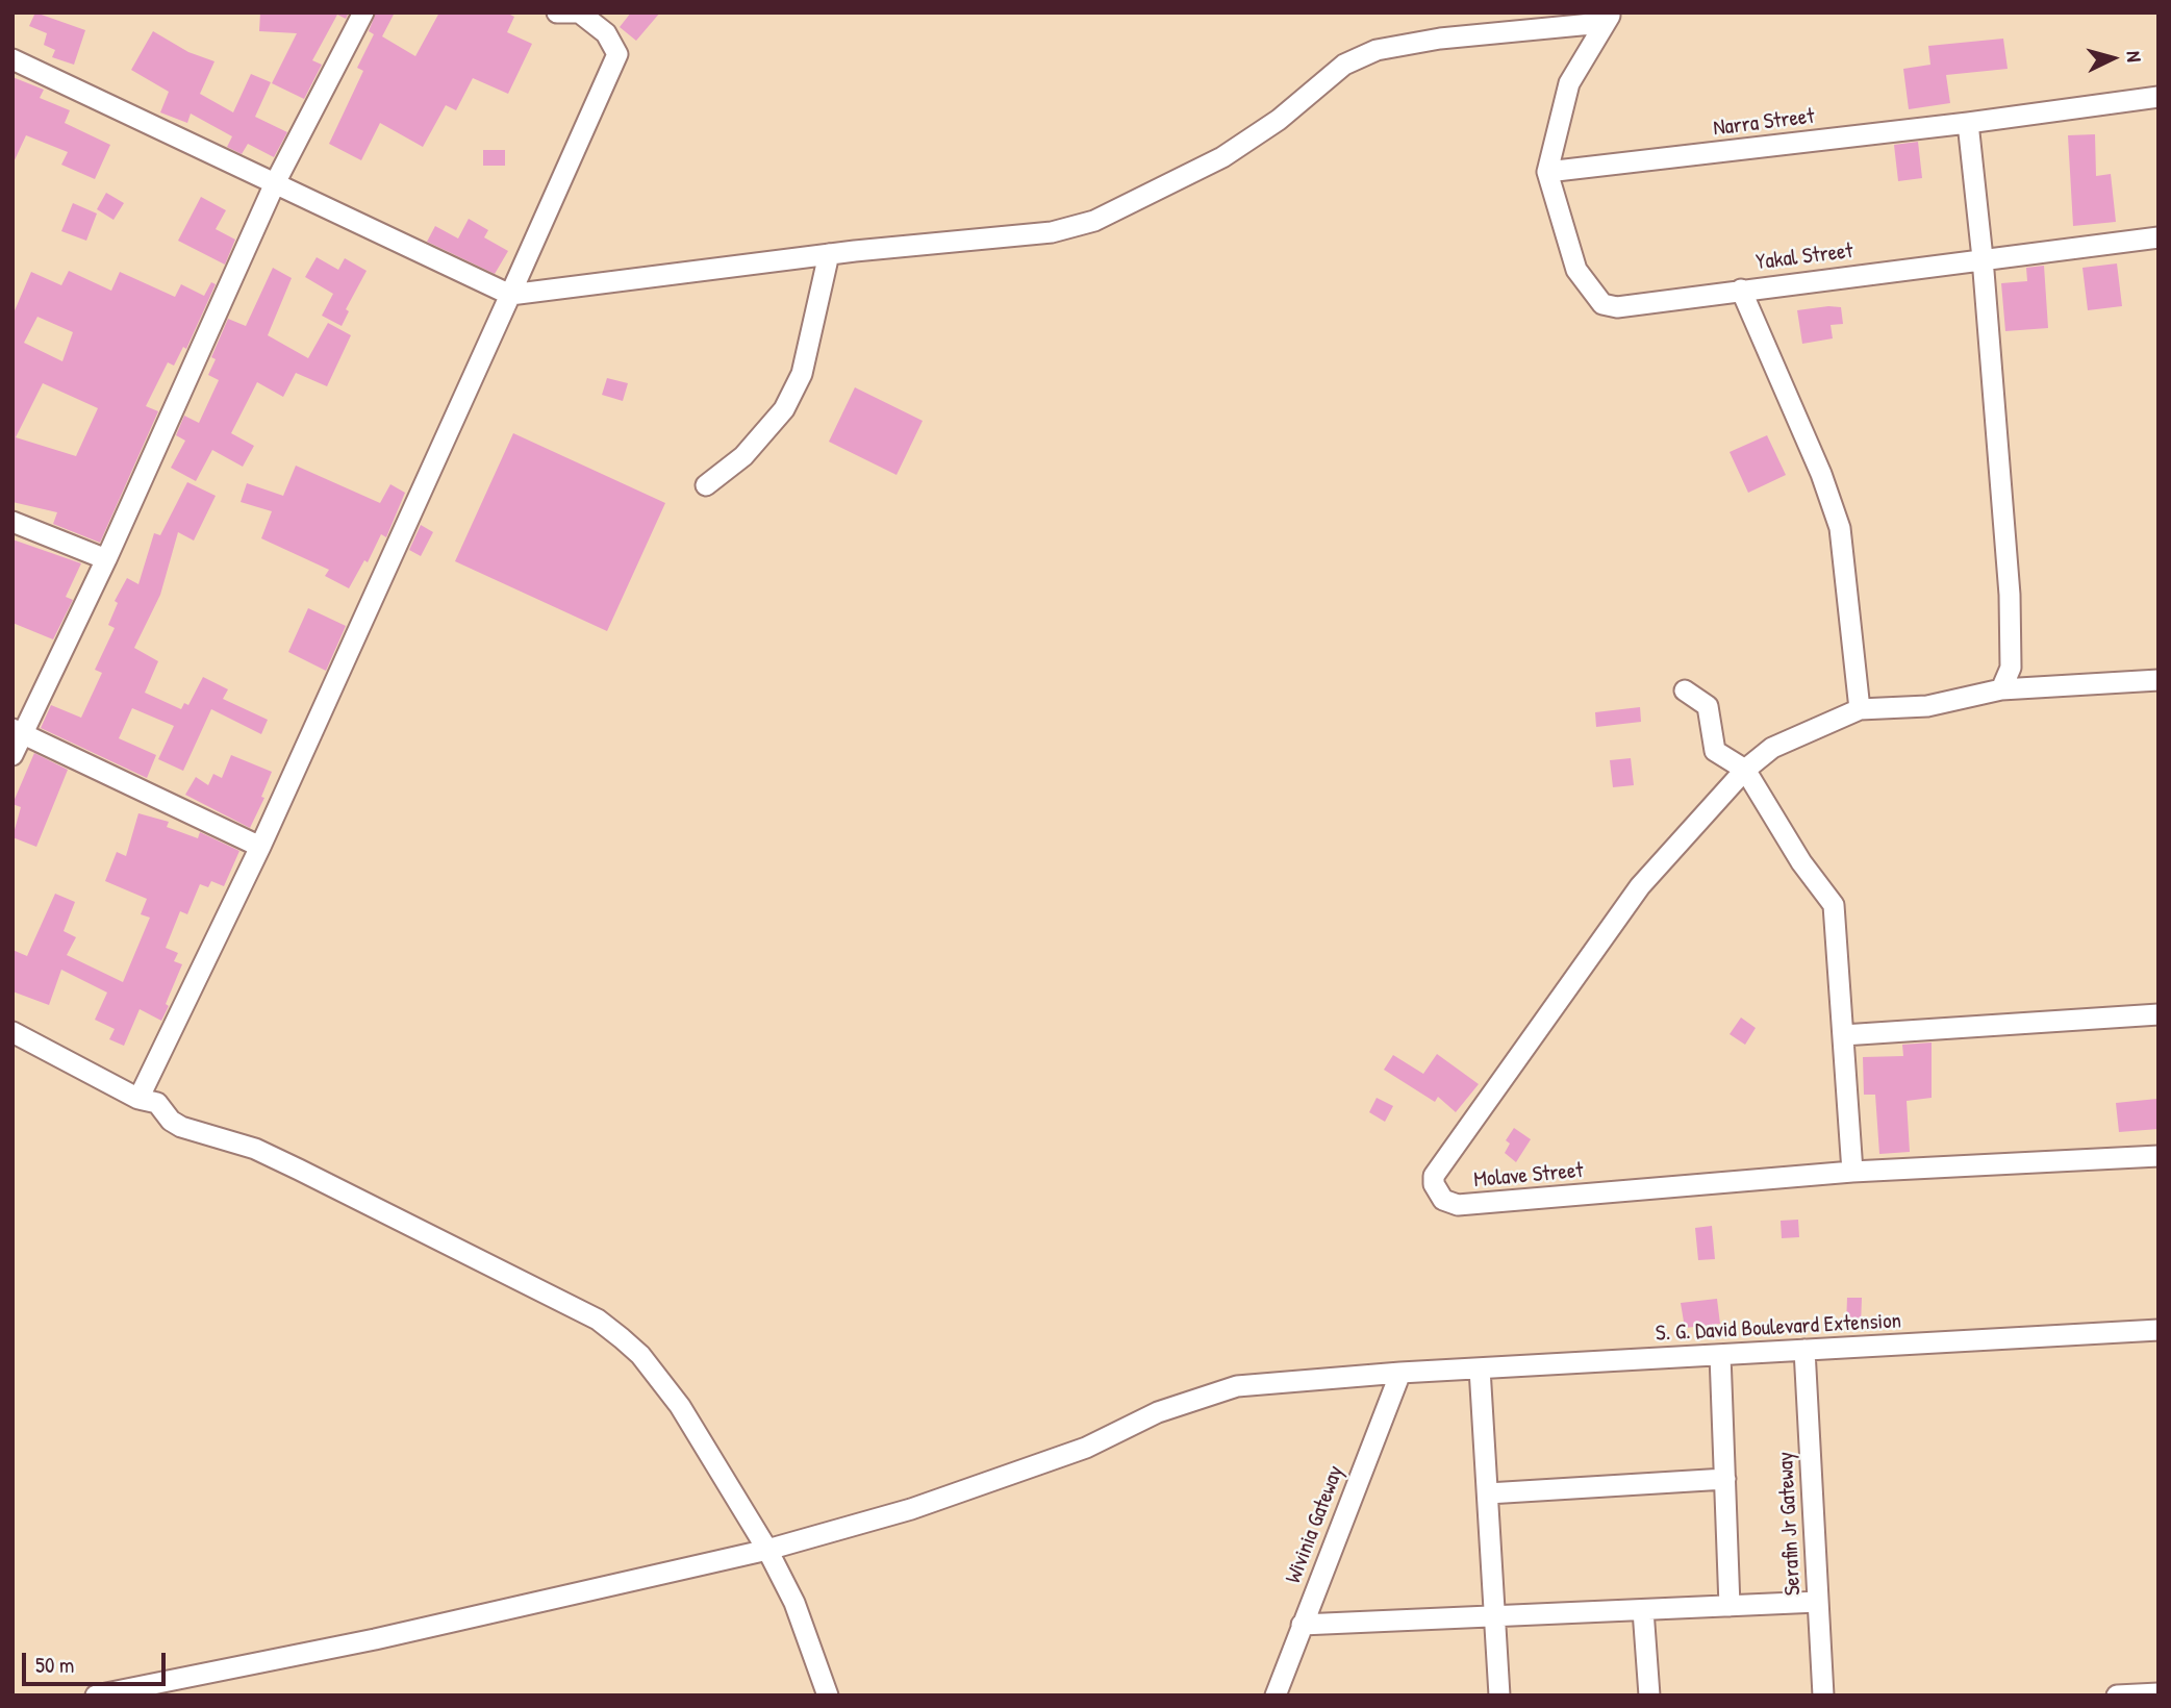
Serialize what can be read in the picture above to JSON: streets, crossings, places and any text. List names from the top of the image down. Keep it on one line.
{"streets":{"street":["Narra Street","Yakal Street","Molave Street","S. G. David Boulevard Extension","Serafin Jr Gateway","Wivinia Gateway"]},"crossings":[["Narra Street","Yakal Street"],["S. G. David Boulevard Extension","Serafin Jr Gateway"],["S. G. David Boulevard Extension","Wivinia Gateway"]],"scale_bar":"50 m","north":"right"}
